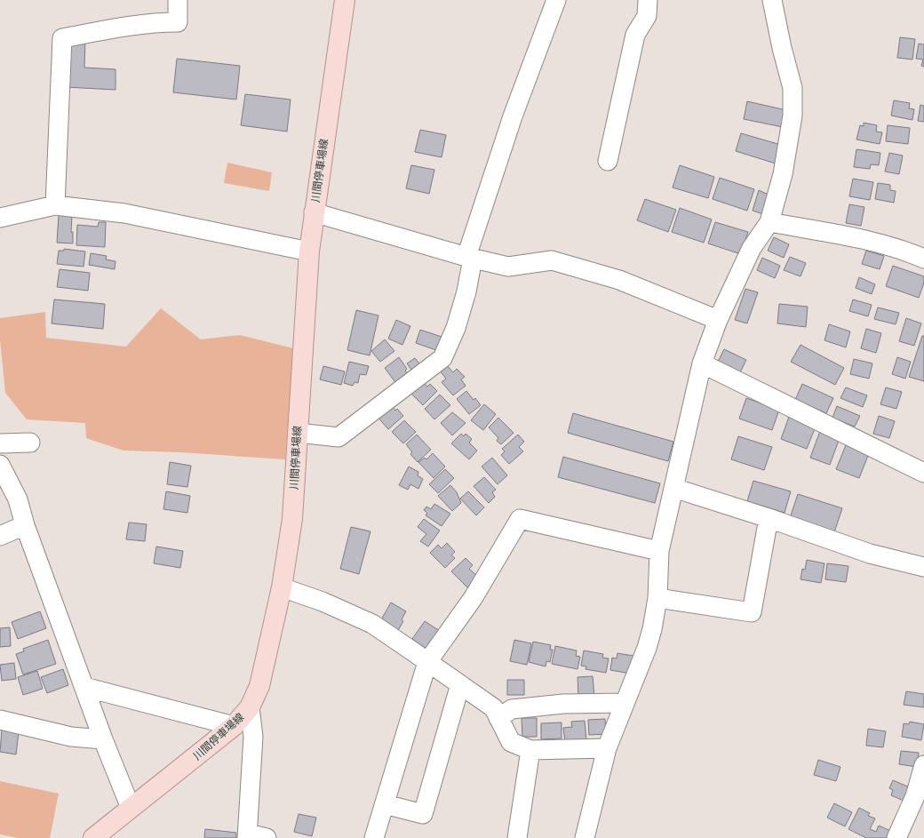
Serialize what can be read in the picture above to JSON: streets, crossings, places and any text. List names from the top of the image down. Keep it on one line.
{"streets":{"main road":["川間停車場線"]}}
